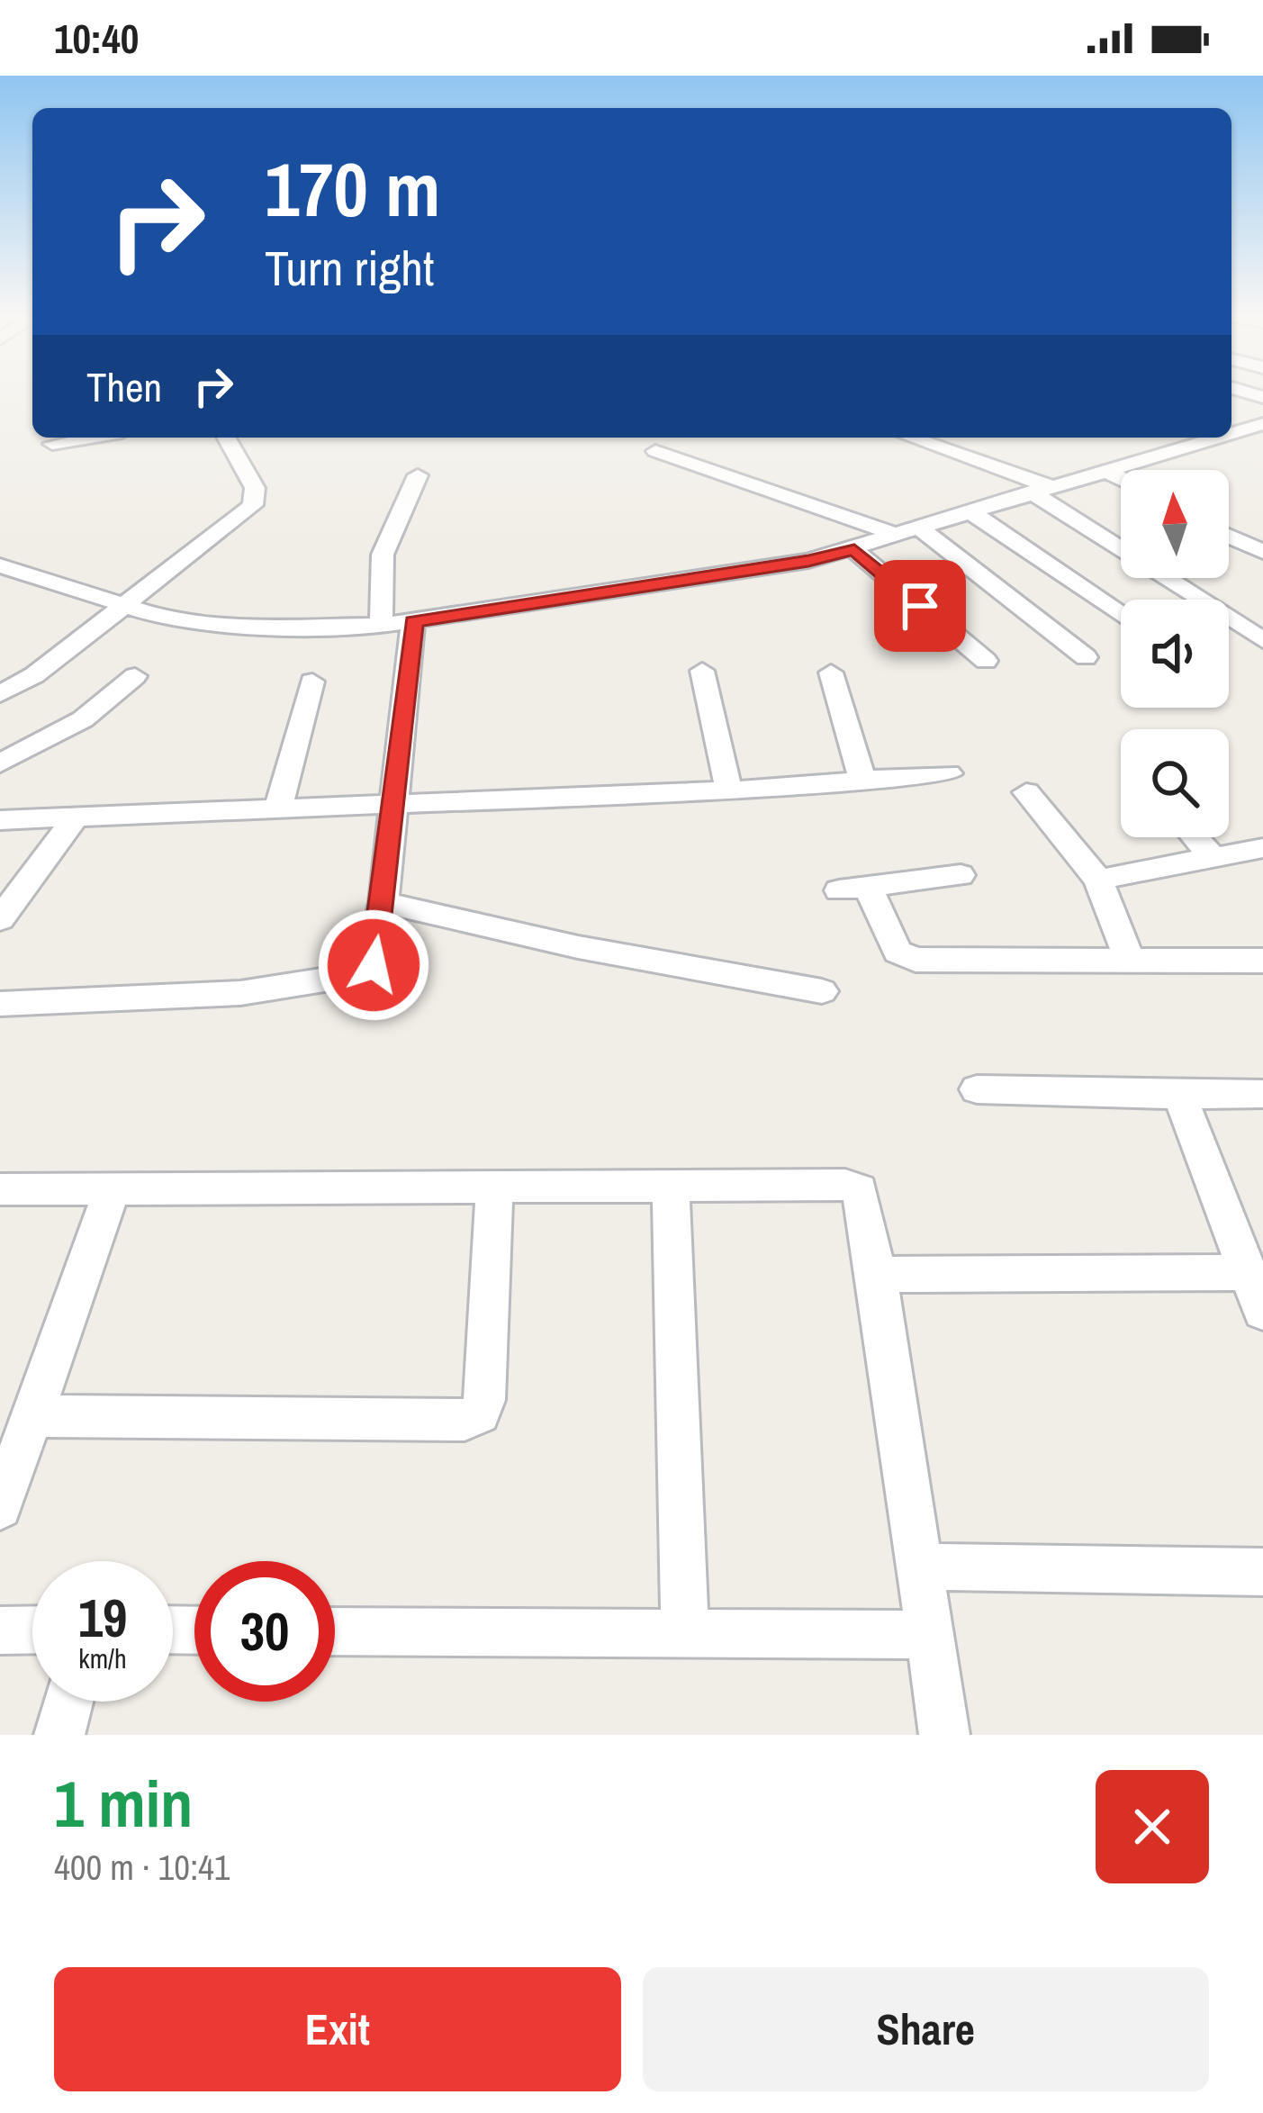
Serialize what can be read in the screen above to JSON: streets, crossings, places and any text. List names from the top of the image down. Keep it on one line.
{"north":"top","page":{"status":"10:40","turn":["170 m","Turn right"],"then":"Then","speed":"19 km/h","limit":"30","heading":["1 min","400 m · 10:41"],"buttons":["Exit","Share"]}}
